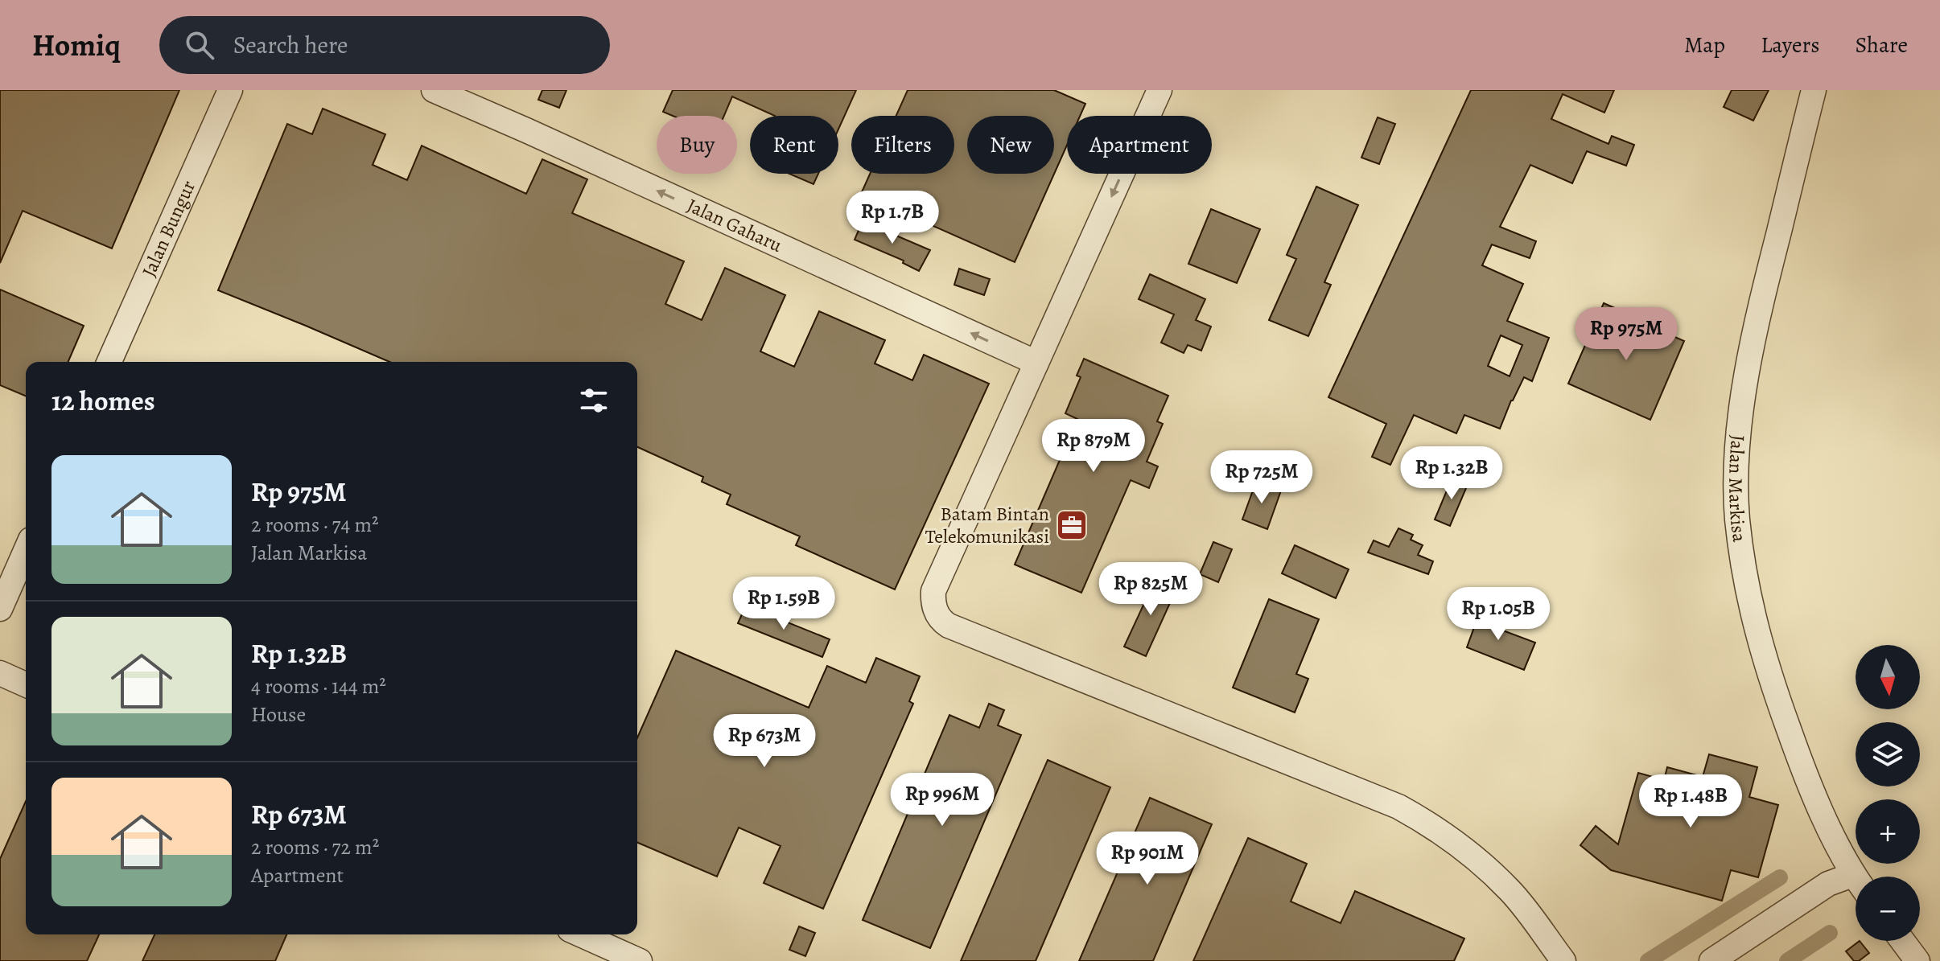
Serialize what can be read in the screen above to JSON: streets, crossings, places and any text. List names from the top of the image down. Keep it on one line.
{"streets":{"street":["Jalan Gaharu","Jalan Bungur","Jalan Markisa"]},"one_way":["Jalan Gaharu"],"places":{"office":["Batam Bintan Telekomunikasi"]},"north":"bottom","page":{"header":"Homiq","search":"Search here","nav":["Map","Layers","Share"],"chip":["Buy","Rent","Filters","New","Apartment"],"price":["Rp 1.7B","Rp 975M","Rp 879M","Rp 1.32B","Rp 725M","Rp 825M","Rp 1.59B","Rp 1.05B","Rp 673M","Rp 996M","Rp 1.48B","Rp 901M"],"heading":"12 homes","list":[{"name":"Rp 975M","note":"2 rooms · 74 m² · Jalan Markisa"},{"name":"Rp 1.32B","note":"4 rooms · 144 m² · House"},{"name":"Rp 673M","note":"2 rooms · 72 m² · Apartment"}],"map_buttons":["+","−"]}}
